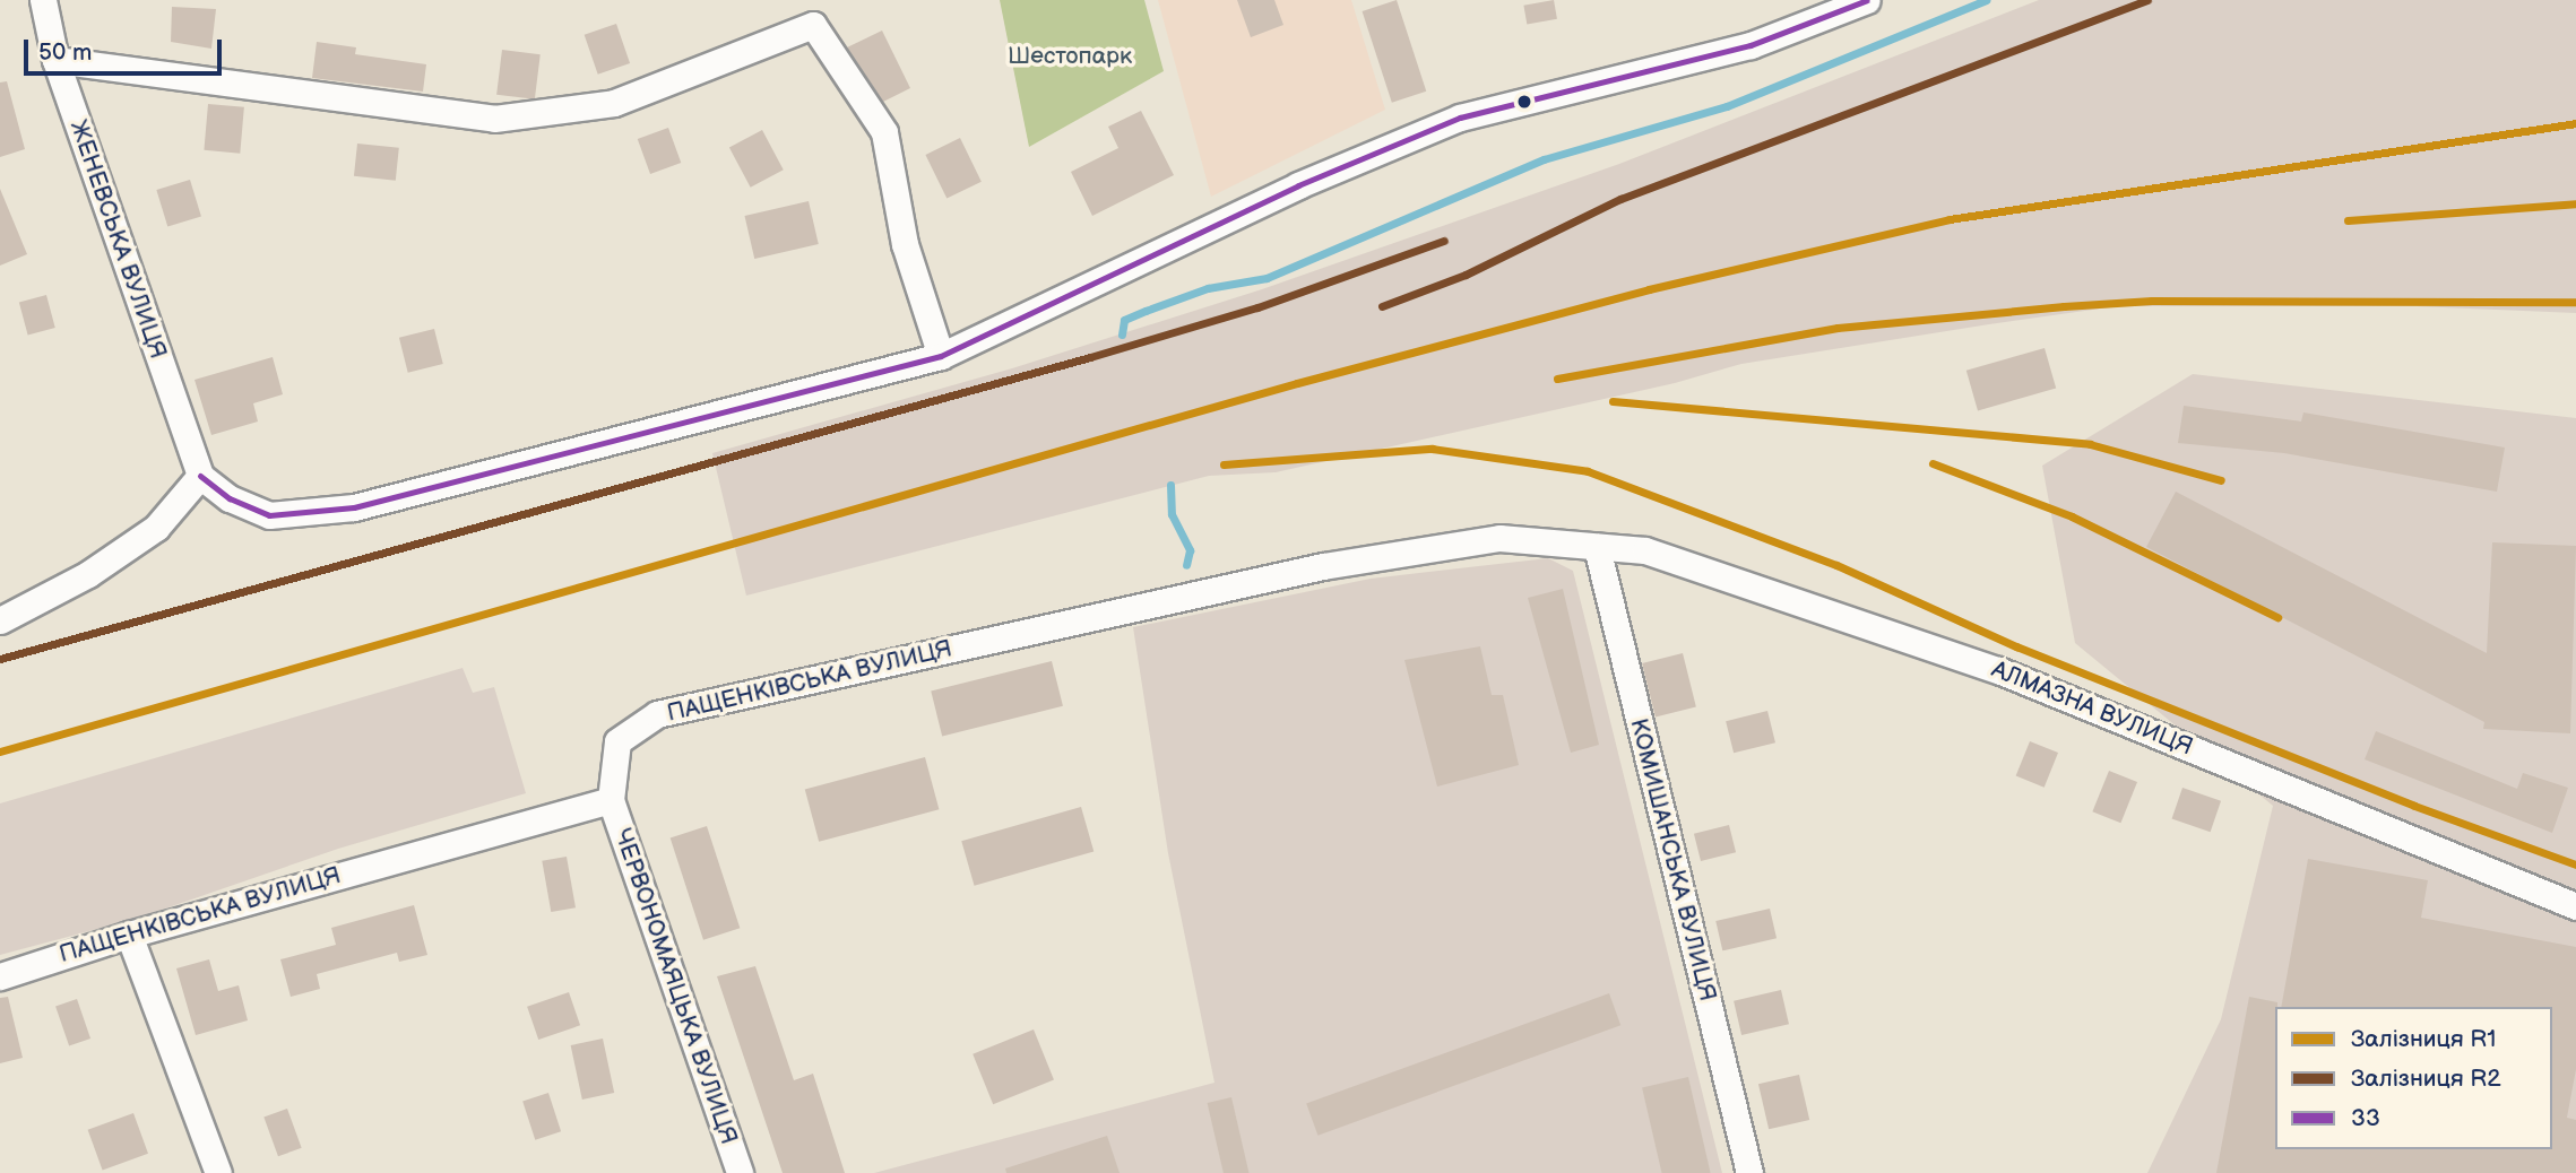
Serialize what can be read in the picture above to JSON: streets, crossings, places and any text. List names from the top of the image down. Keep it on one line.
{"streets":{"street":["ЖЕНЕВСЬКА ВУЛИЦЯ","ПАЩЕНКІВСЬКА ВУЛИЦЯ","АЛМАЗНА ВУЛИЦЯ","КОМИШАНСЬКА ВУЛИЦЯ","ЧЕРВОНОМАЯЦЬКА ВУЛИЦЯ"]},"crossings":[["ПАЩЕНКІВСЬКА ВУЛИЦЯ","АЛМАЗНА ВУЛИЦЯ"],["ПАЩЕНКІВСЬКА ВУЛИЦЯ","КОМИШАНСЬКА ВУЛИЦЯ"],["ПАЩЕНКІВСЬКА ВУЛИЦЯ","ЧЕРВОНОМАЯЦЬКА ВУЛИЦЯ"],["АЛМАЗНА ВУЛИЦЯ","КОМИШАНСЬКА ВУЛИЦЯ"]],"parks":["Шестопарк"],"lines":["rail line R2","transit line 33","rail line R1"],"legend":["Залізниця R1","Залізниця R2","33"],"scale_bar":"50 m"}
